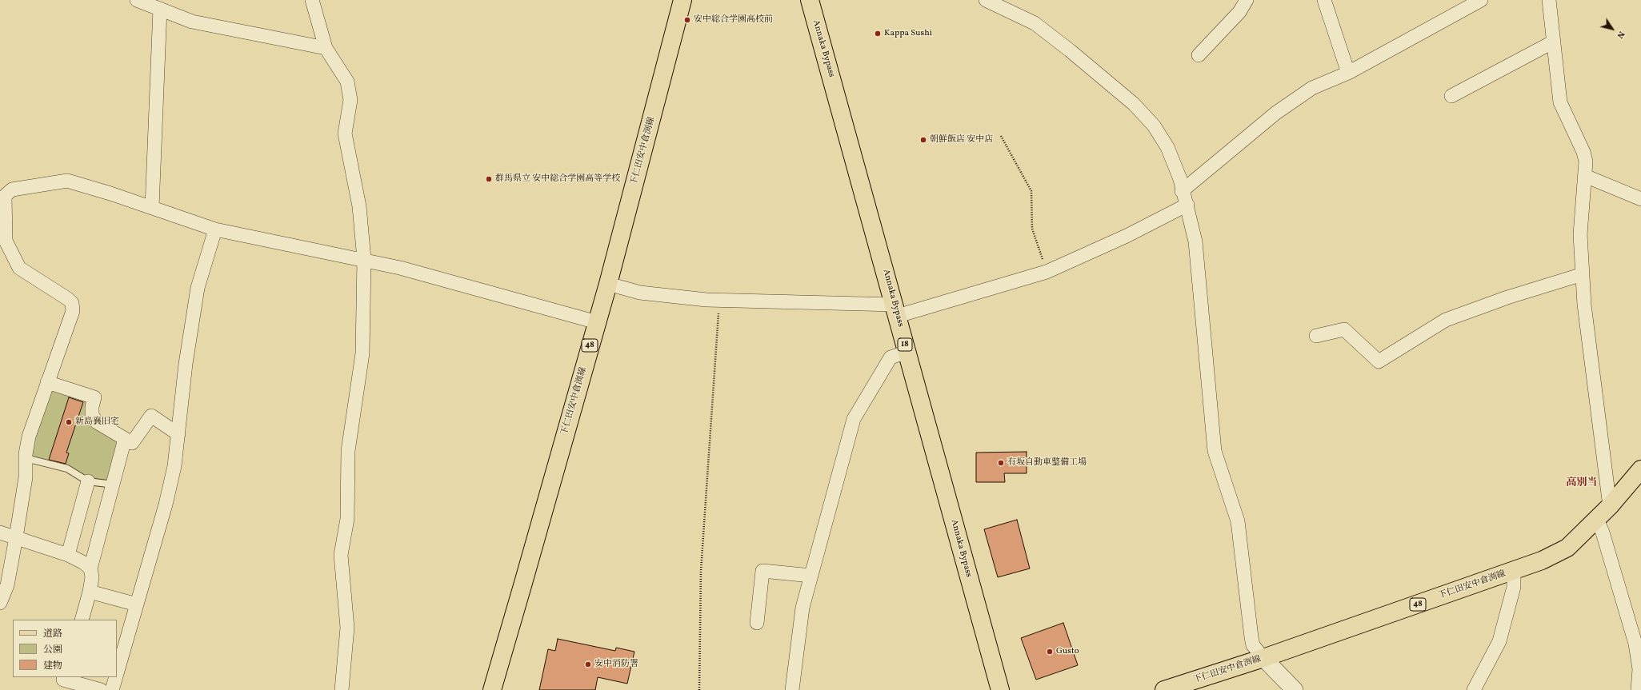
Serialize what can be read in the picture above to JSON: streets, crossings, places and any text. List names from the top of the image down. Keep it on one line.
{"streets":{"main road":["Annaka Bypass","下仁田安中倉渕線","18","48"]},"districts":["高別当"],"places":["安中総合学園高校前","Kappa Sushi","朝鮮飯店 安中店","群馬県立 安中総合学園高等学校","新島襄旧宅","有坂自動車整備工場","Gusto","安中消防署"],"legend":["道路","公園","建物"],"north":"bottom right"}
